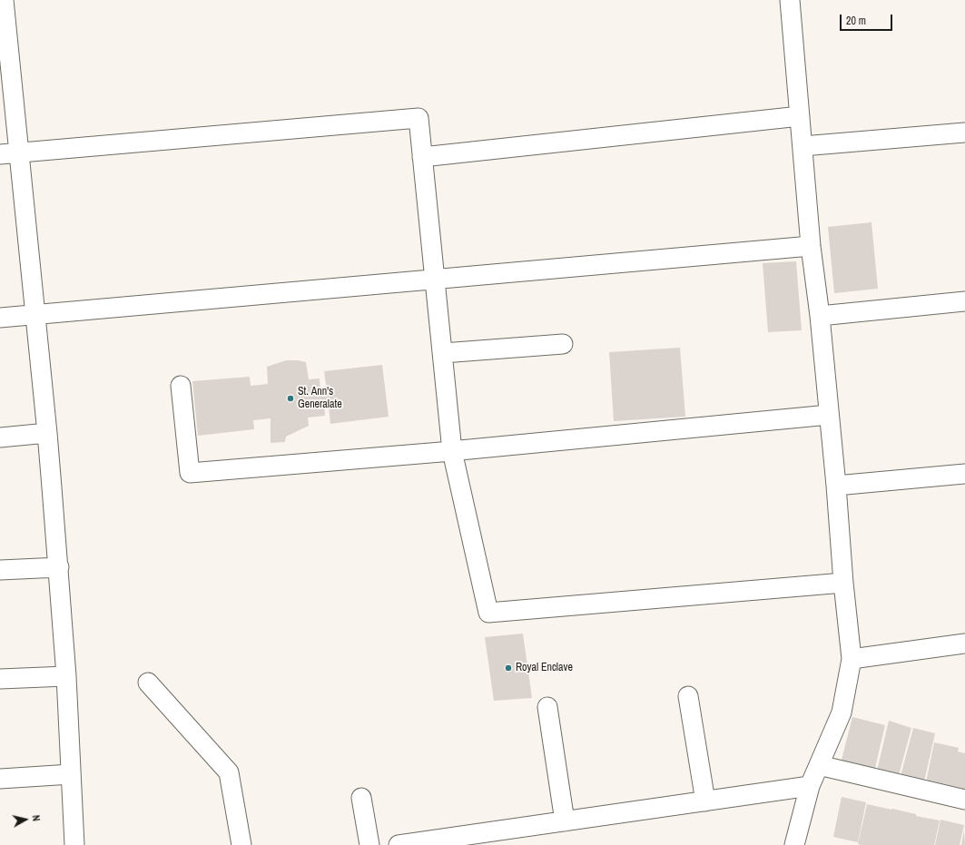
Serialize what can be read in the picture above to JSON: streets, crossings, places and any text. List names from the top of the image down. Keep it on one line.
{"places":["St. Ann's Generalate","Royal Enclave"],"scale_bar":"20 m","north":"right"}
